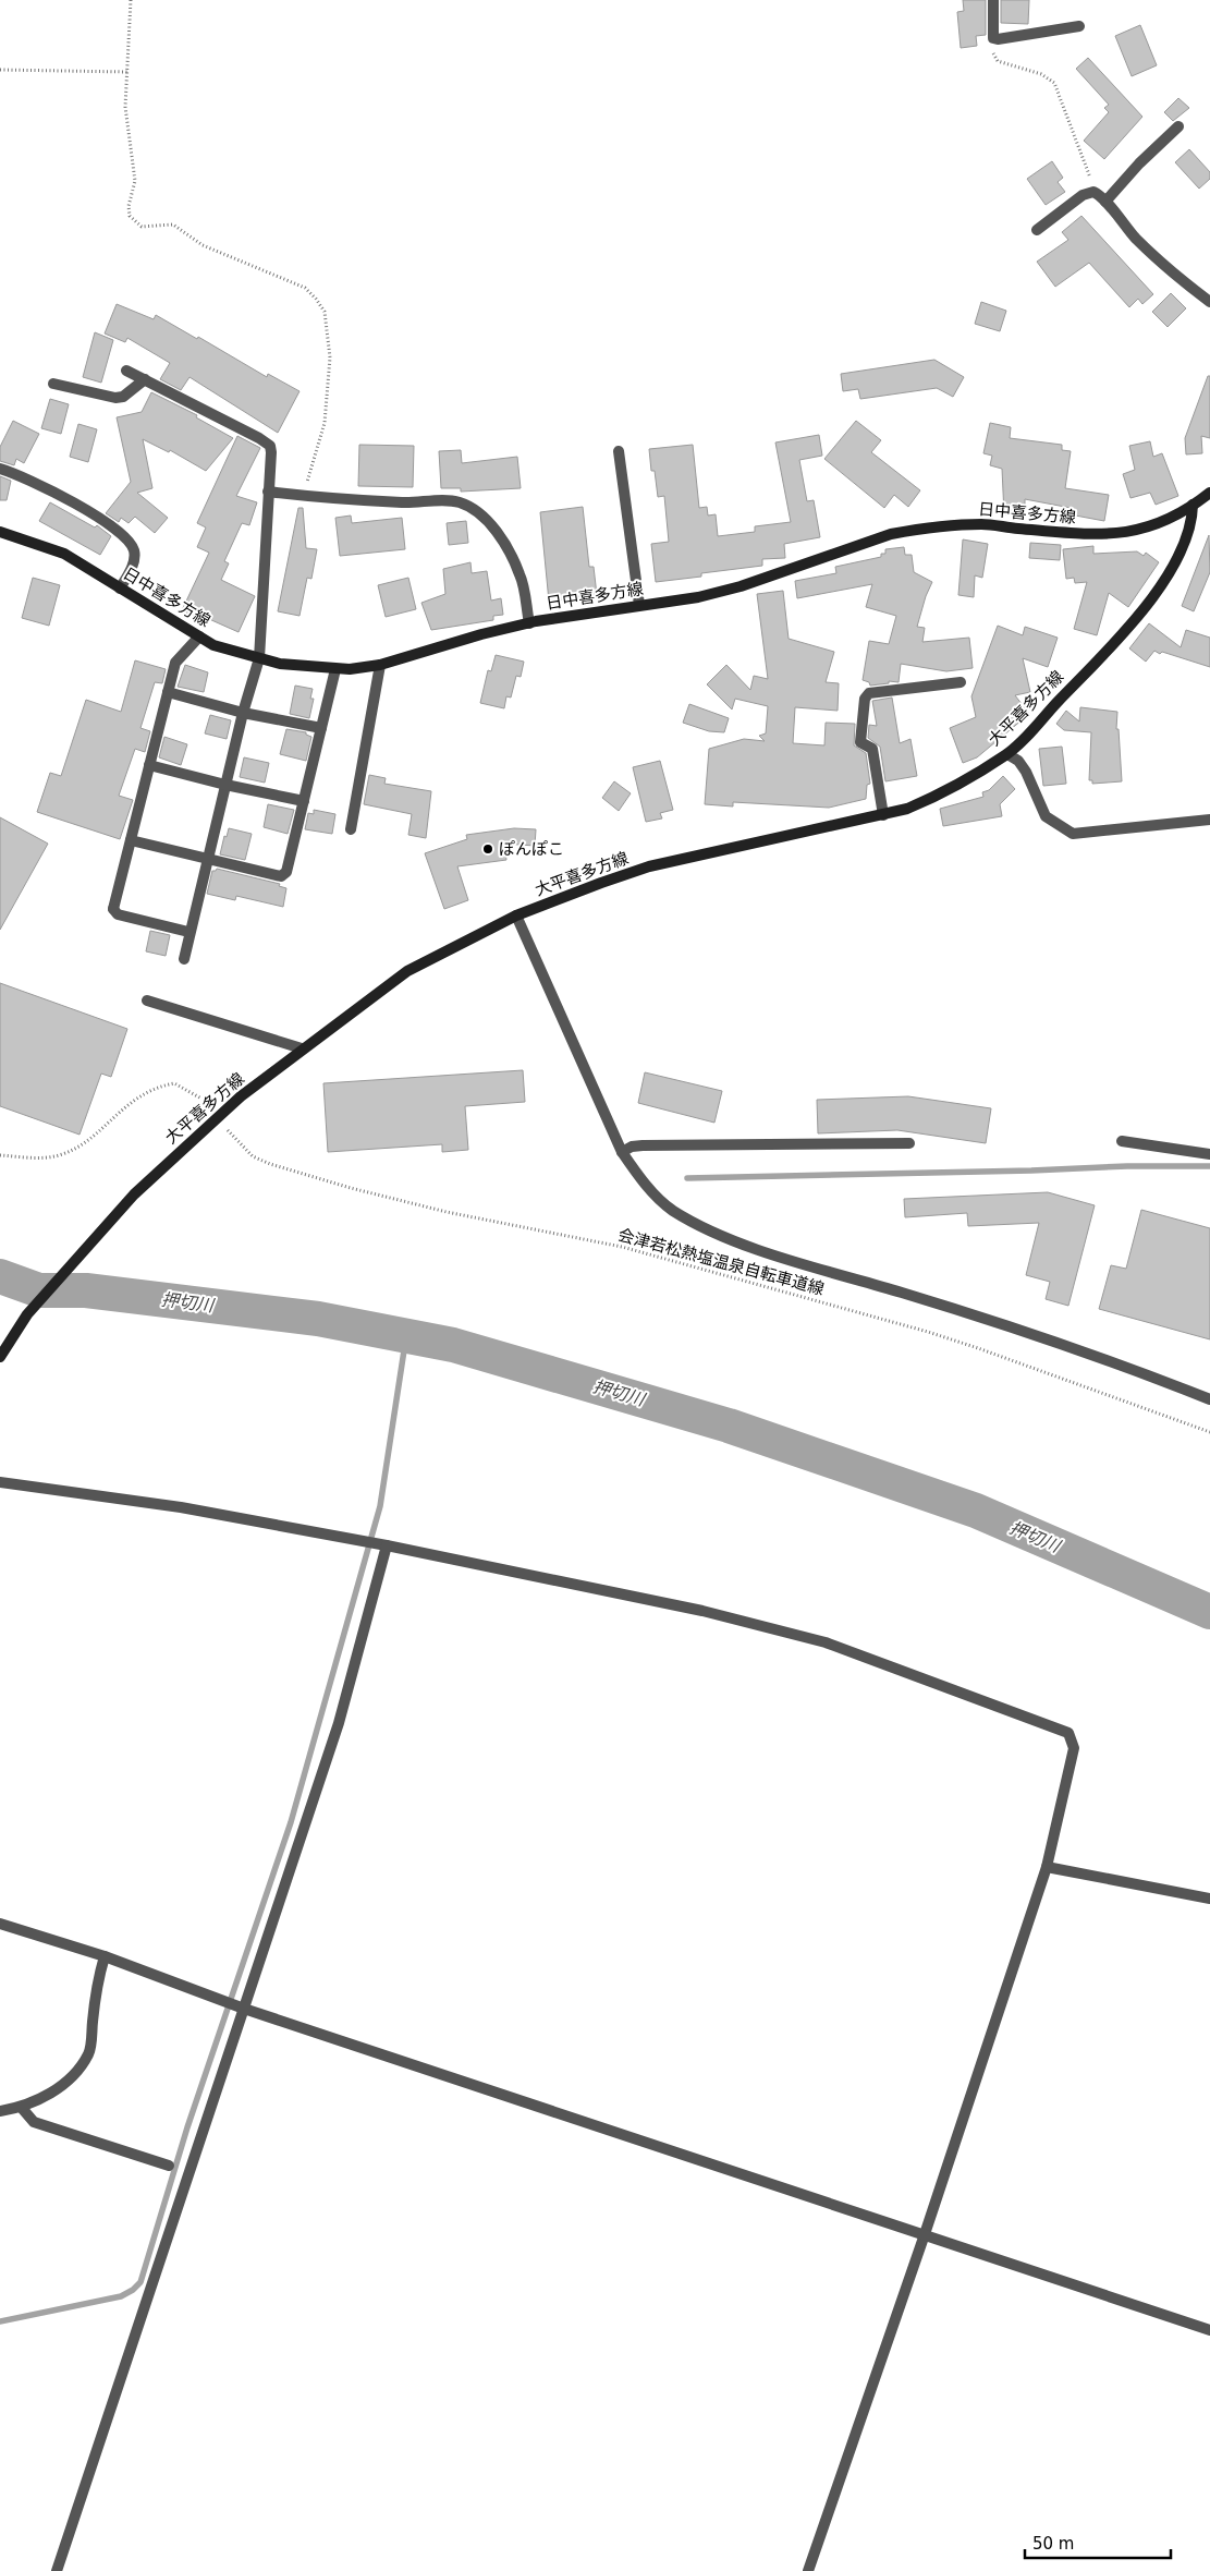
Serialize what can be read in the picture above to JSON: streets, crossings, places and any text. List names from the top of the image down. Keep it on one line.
{"streets":{"main road":["日中喜多方線","大平喜多方線"],"path":["会津若松熱塩温泉自転車道線"]},"crossings":[["日中喜多方線","大平喜多方線"]],"water":["押切川"],"places":["ぽんぽこ"],"scale_bar":"50 m"}
